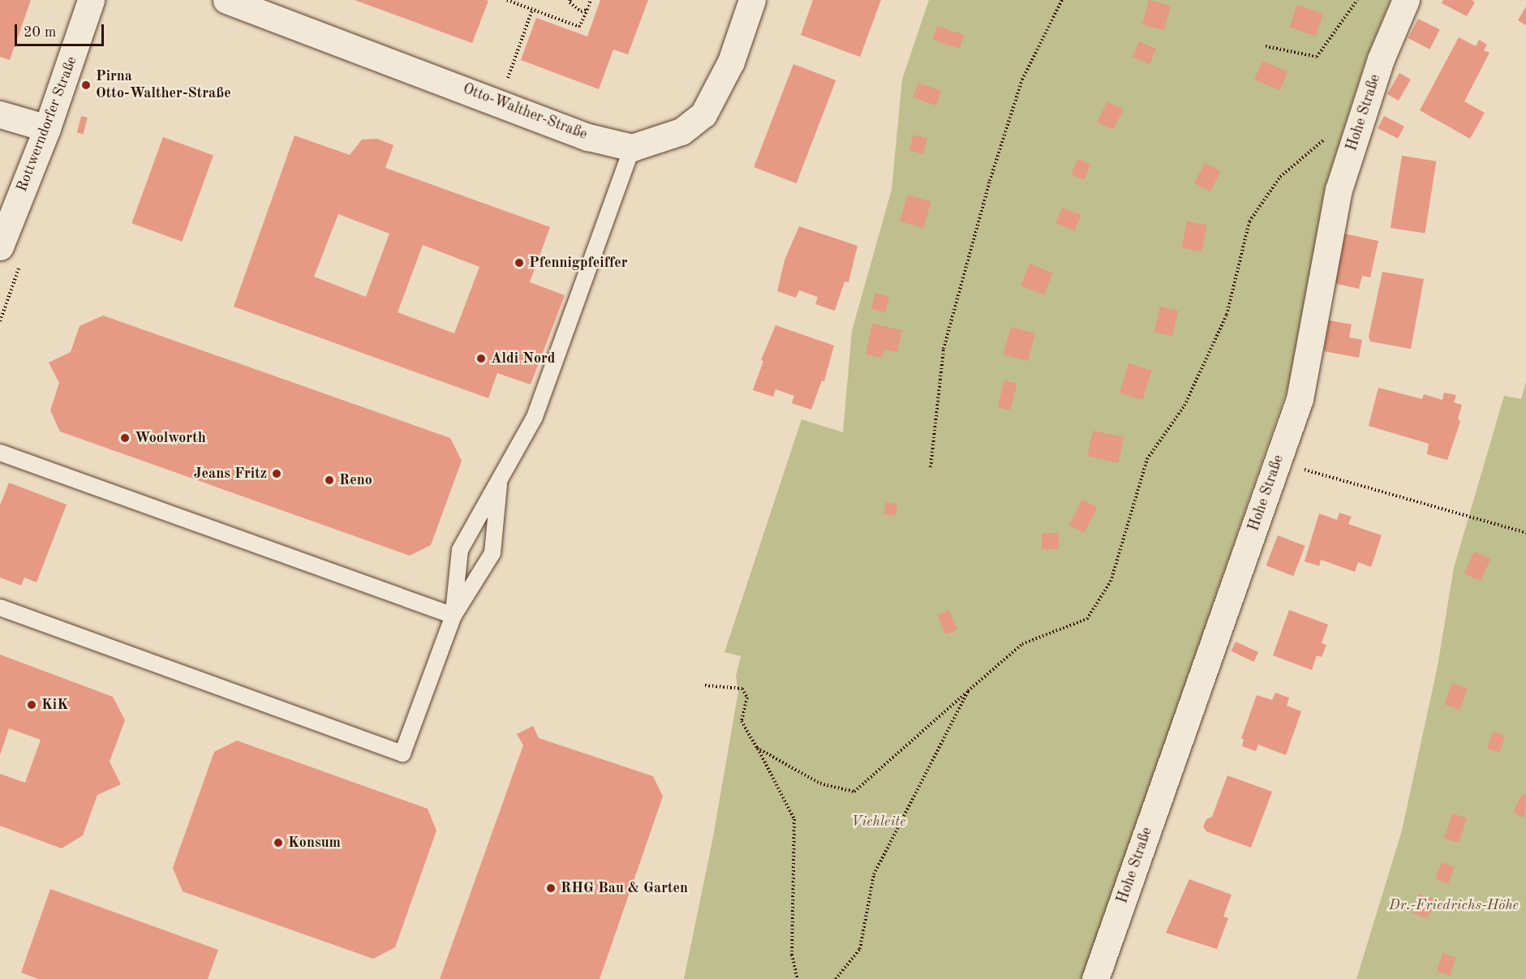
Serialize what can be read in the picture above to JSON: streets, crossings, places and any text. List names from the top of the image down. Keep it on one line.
{"streets":{"street":["Otto-Walther-Straße","Hohe Straße","Rottwerndorfer Straße"]},"parks":["Viehleite","Dr.-Friedrichs-Höhe"],"places":["Pirna Otto-Walther-Straße","Pfennigpfeiffer","Aldi Nord","Woolworth","Jeans Fritz","Reno","KiK","Konsum","RHG Bau & Garten"],"scale_bar":"20 m"}
